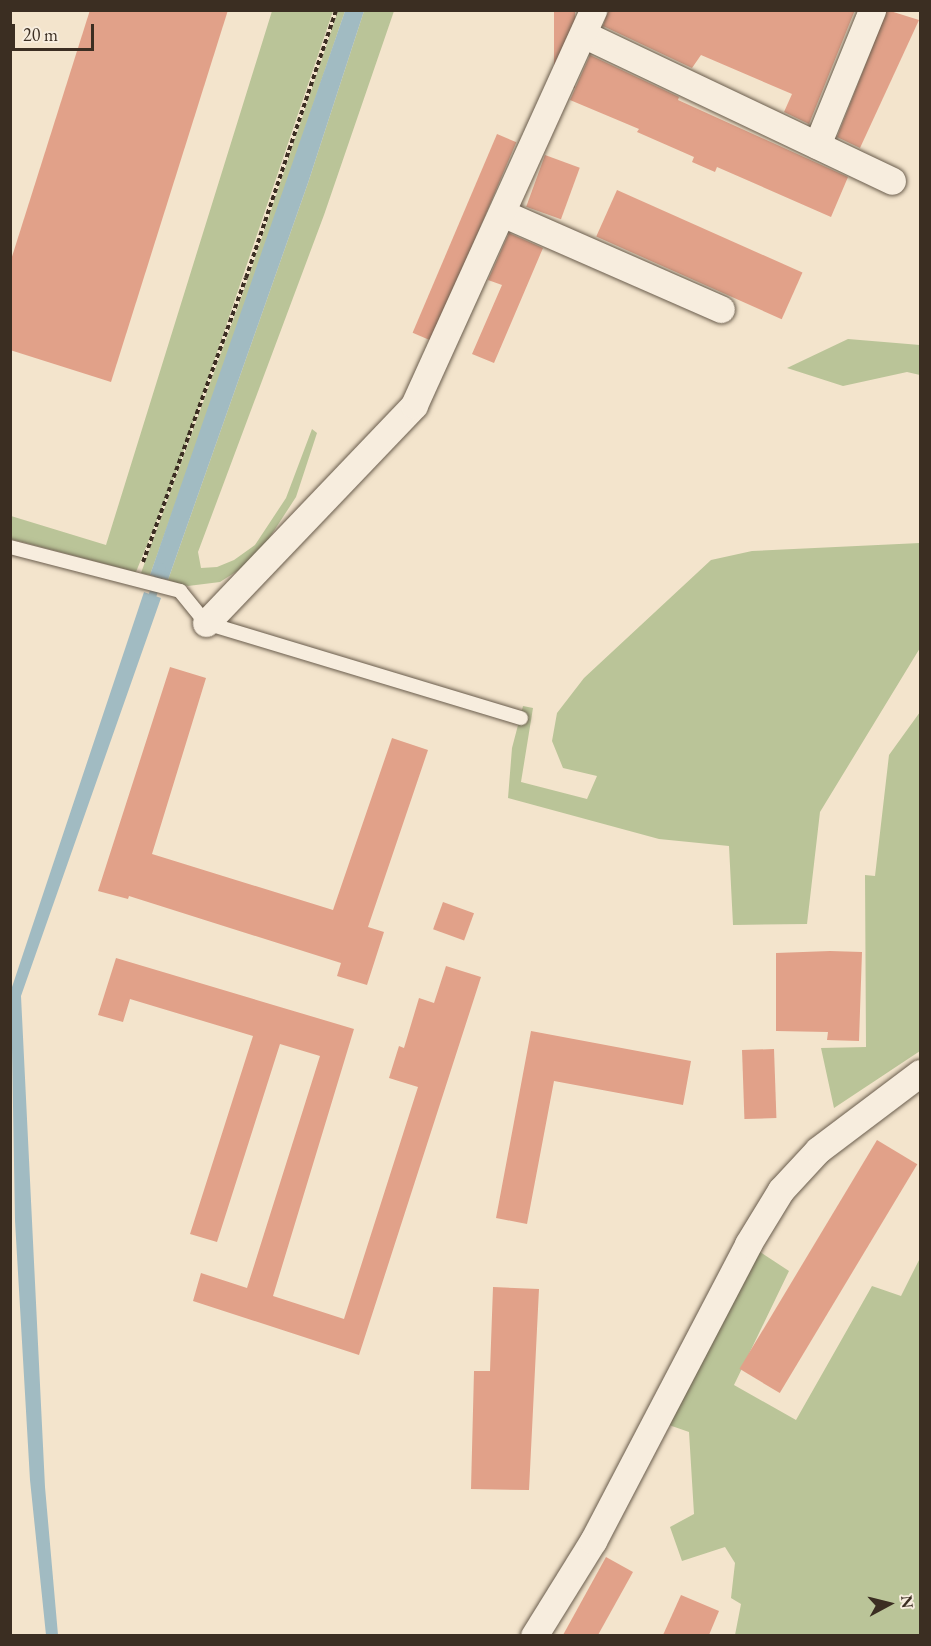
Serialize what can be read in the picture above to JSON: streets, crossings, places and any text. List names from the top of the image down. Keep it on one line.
{"scale_bar":"20 m","north":"right"}
